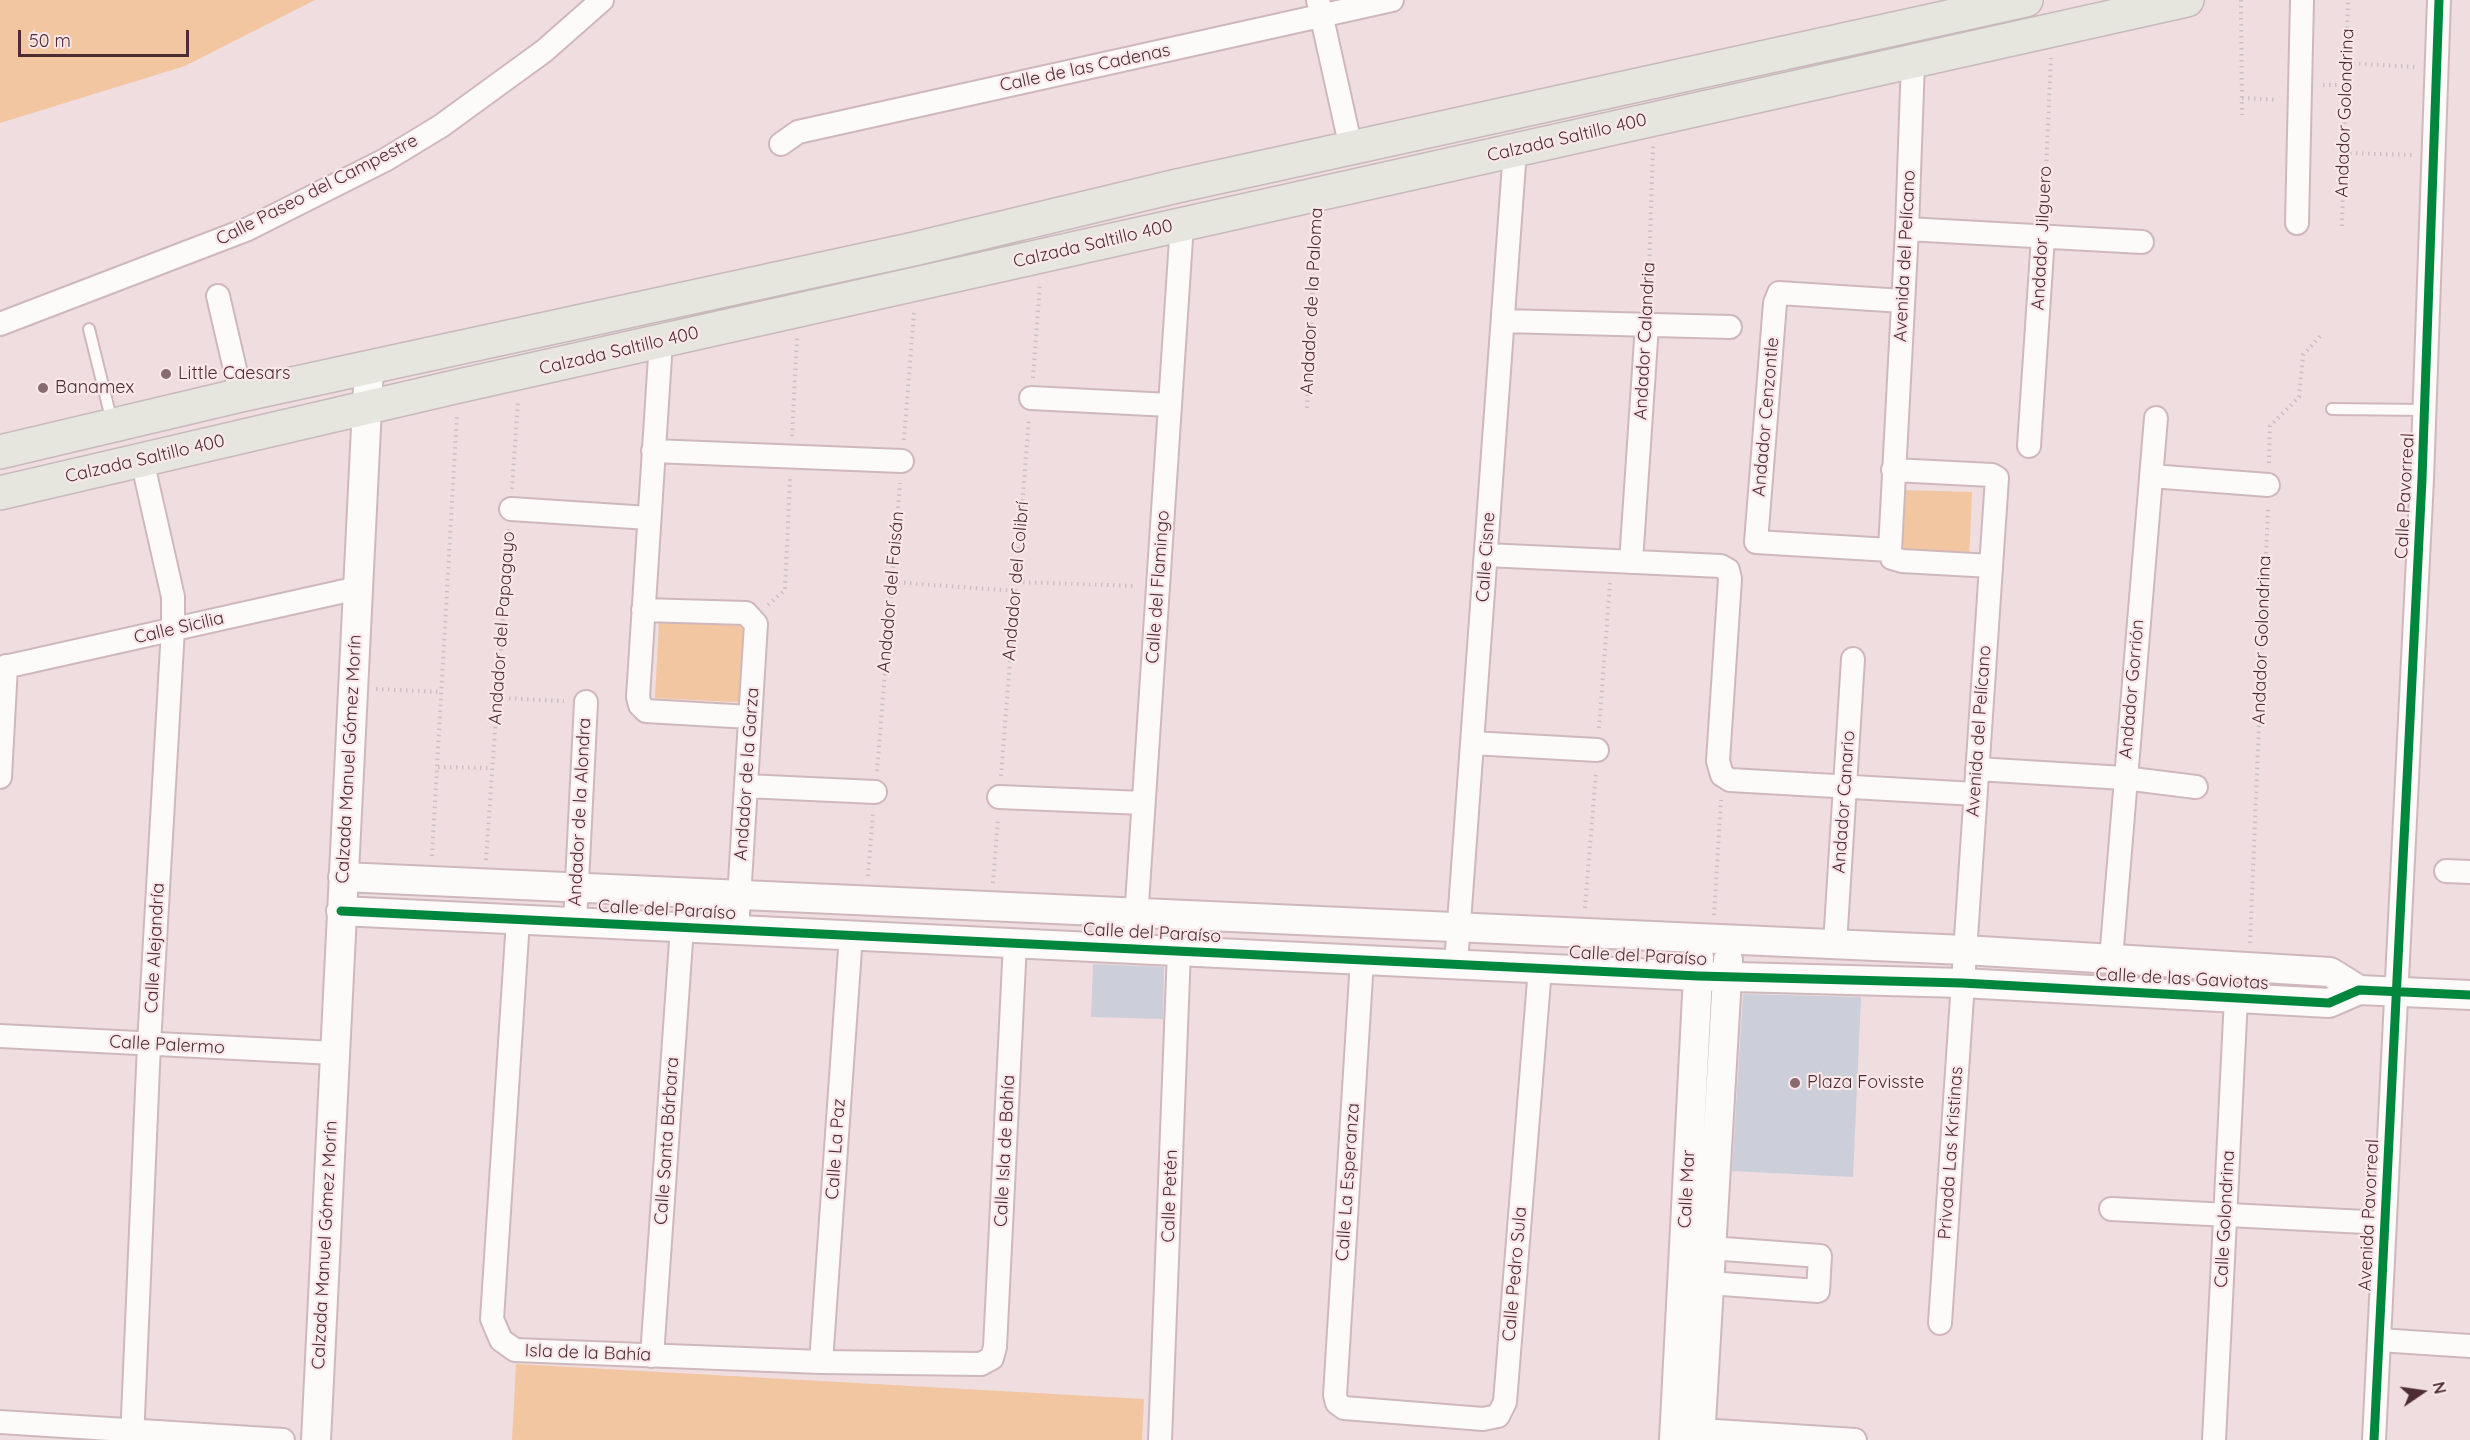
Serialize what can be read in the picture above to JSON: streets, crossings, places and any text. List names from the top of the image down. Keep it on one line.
{"streets":{"main road":["Calzada Saltillo 400"],"street":["Calle de las Cadenas","Calle Paseo del Campestre","Andador Jilguero","Avenida del Pelícano","Andador Calandria","Andador Cenzontle","Calle Pavorreal","Calle Cisne","Calle del Flamingo","Calle Sicilia","Andador Gorrión","Calzada Manuel Gómez Morín","Andador de la Garza","Andador Canario","Andador de la Alondra","Calle del Paraíso","Calle Alejandría","Calle de las Gaviotas","Calle Palermo","Calle Santa Bárbara","Calle La Paz","Calle Isla de Bahía","Privada Las Kristinas","Calle La Esperanza","Calle Mar","Calle Petén","Avenida Pavorreal","Calle Golondrina","Calle Pedro Sula","Isla de la Bahía"],"path":["Andador Golondrina","Andador de la Paloma","Andador del Colibrí","Andador del Faisán","Andador del Papagayo"]},"crossings":[["Andador Golondrina","Calle de las Gaviotas"],["Calzada Saltillo 400","Andador Jilguero"],["Calzada Saltillo 400","Avenida del Pelícano"],["Calzada Saltillo 400","Andador de la Paloma"],["Calzada Saltillo 400","Andador Calandria"],["Calzada Saltillo 400","Calle Cisne"],["Calzada Saltillo 400","Andador del Colibrí"],["Calzada Saltillo 400","Calle del Flamingo"],["Calzada Saltillo 400","Andador del Faisán"],["Calzada Saltillo 400","Andador del Papagayo"],["Calzada Saltillo 400","Calzada Manuel Gómez Morín"],["Calzada Saltillo 400","Calle Alejandría"],["Avenida del Pelícano","Andador Cenzontle"],["Avenida del Pelícano","Calle del Paraíso"],["Avenida del Pelícano","Calle de las Gaviotas"],["Avenida del Pelícano","Privada Las Kristinas"],["Calle Pavorreal","Calle de las Gaviotas"],["Calle Pavorreal","Avenida Pavorreal"],["Calle Cisne","Calle del Paraíso"],["Andador del Colibrí","Calle del Paraíso"],["Calle del Flamingo","Calle del Paraíso"],["Andador del Faisán","Calle del Paraíso"],["Calle Sicilia","Calzada Manuel Gómez Morín"],["Calle Sicilia","Calle Alejandría"],["Andador del Papagayo","Calle del Paraíso"],["Andador Gorrión","Calle de las Gaviotas"],["Calzada Manuel Gómez Morín","Calle del Paraíso"],["Calzada Manuel Gómez Morín","Calle Palermo"],["Andador de la Garza","Calle del Paraíso"],["Andador Canario","Calle del Paraíso"],["Andador de la Alondra","Calle del Paraíso"],["Calle del Paraíso","Calle de las Gaviotas"],["Calle del Paraíso","Calle Santa Bárbara"],["Calle del Paraíso","Calle La Paz"],["Calle del Paraíso","Calle Isla de Bahía"],["Calle del Paraíso","Privada Las Kristinas"],["Calle del Paraíso","Calle La Esperanza"],["Calle del Paraíso","Calle Mar"],["Calle del Paraíso","Calle Petén"],["Calle del Paraíso","Calle Pedro Sula"],["Calle del Paraíso","Isla de la Bahía"],["Calle Alejandría","Calle Palermo"],["Calle de las Gaviotas","Privada Las Kristinas"],["Calle de las Gaviotas","Avenida Pavorreal"],["Calle de las Gaviotas","Calle Golondrina"],["Calle Santa Bárbara","Isla de la Bahía"],["Calle La Paz","Isla de la Bahía"],["Calle Isla de Bahía","Isla de la Bahía"],["Calle La Esperanza","Calle Pedro Sula"]],"places":["Little Caesars","Banamex","Plaza Fovisste"],"scale_bar":"50 m","north":"right"}
